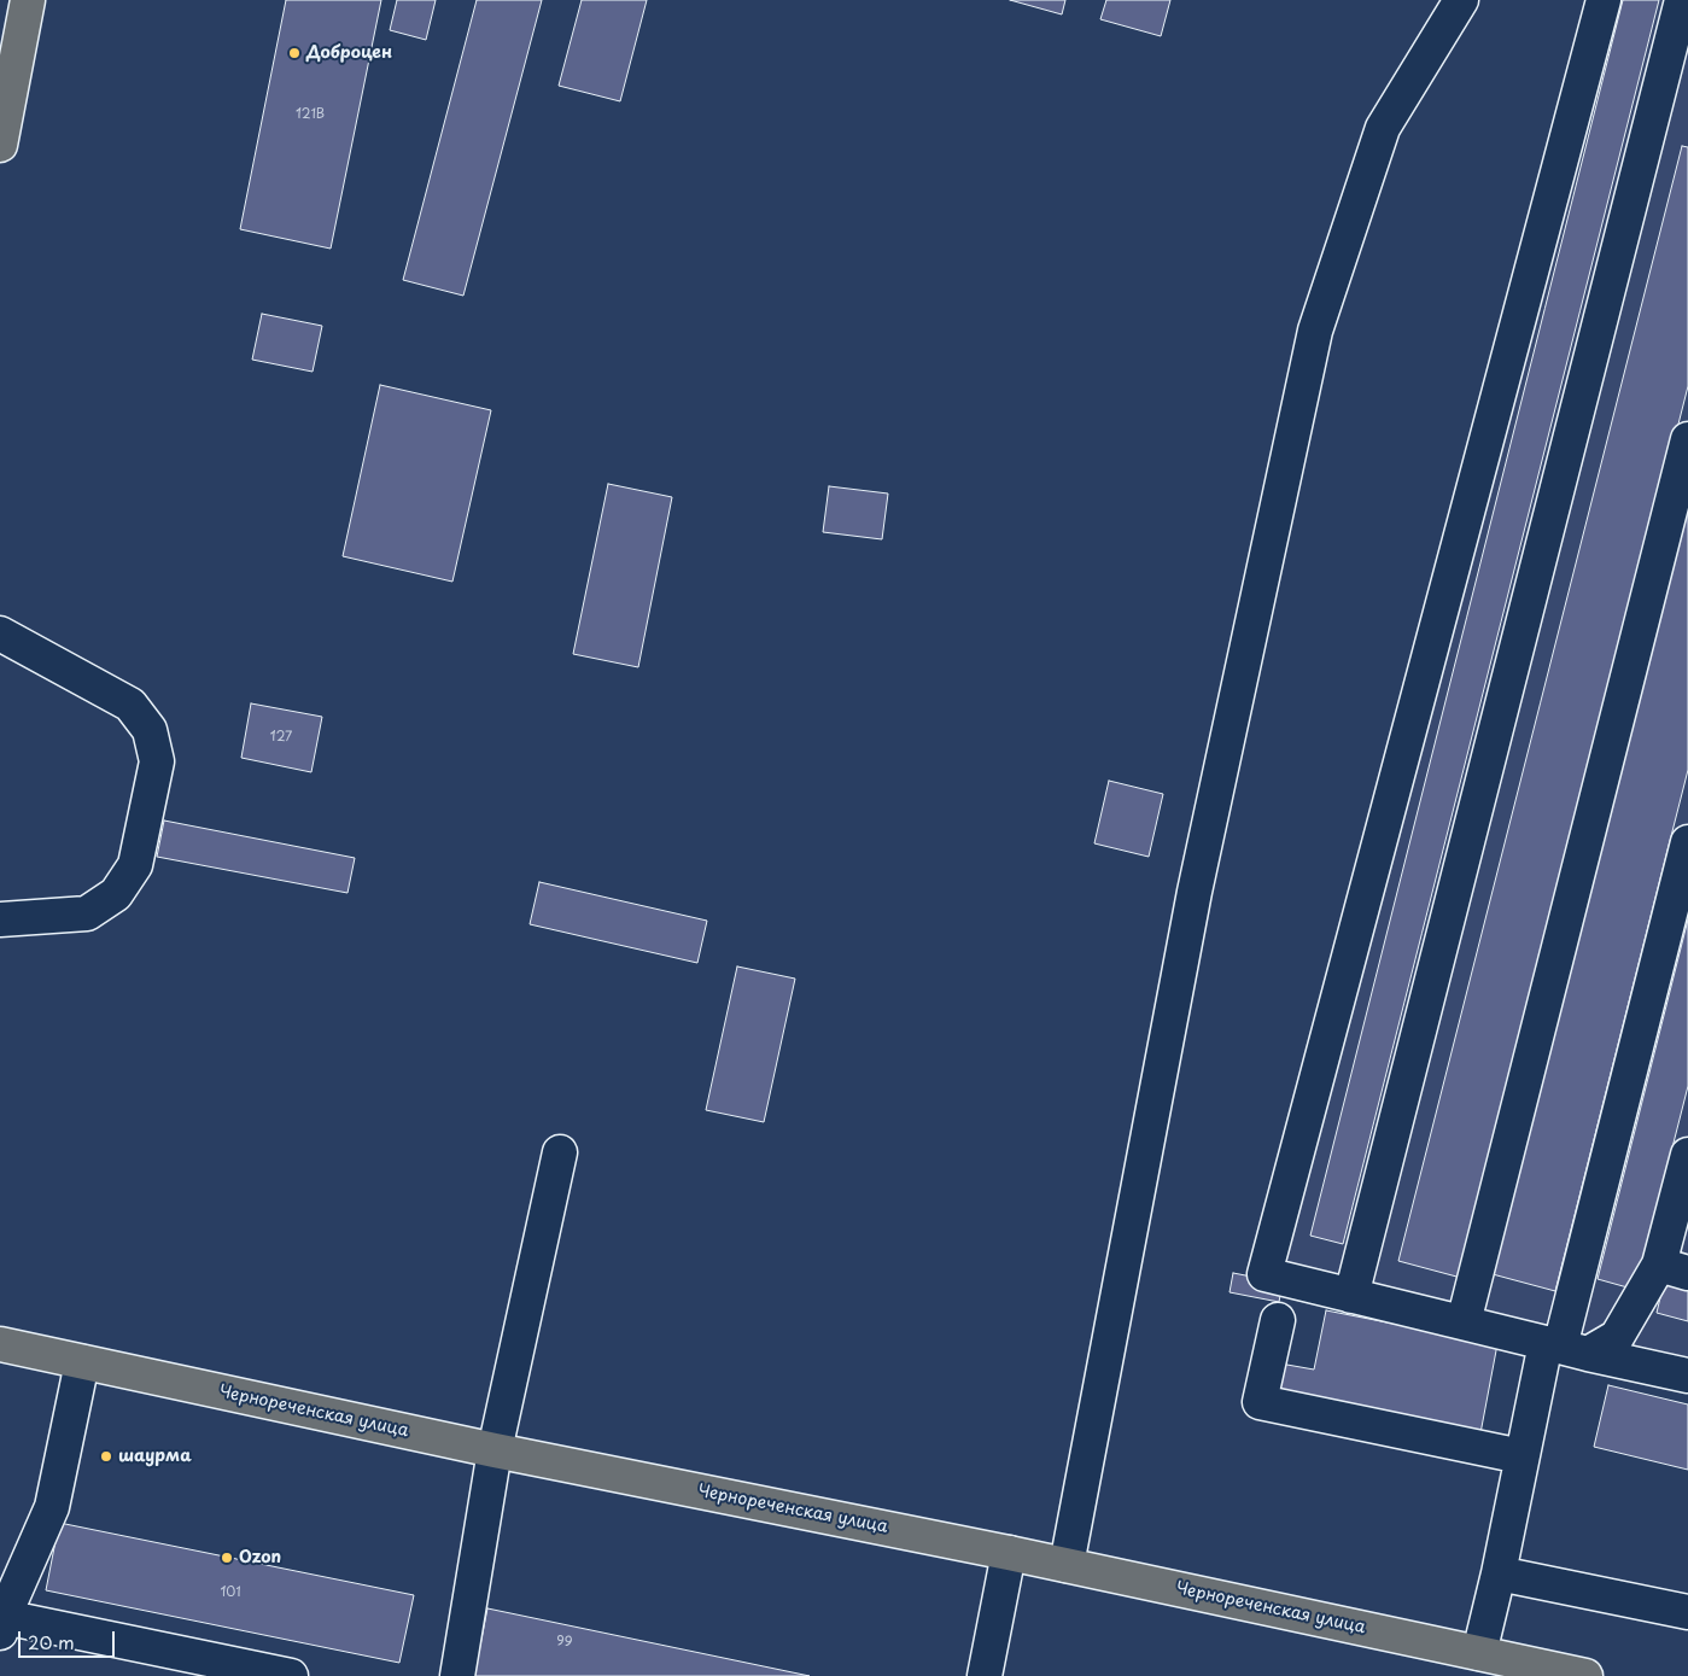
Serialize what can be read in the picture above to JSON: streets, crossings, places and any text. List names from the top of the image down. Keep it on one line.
{"streets":{"main road":["Чернореченская улица"]},"places":["Доброцен","шаурма","Ozon"],"house_numbers":["121В","127","101","99"],"scale_bar":"20 m"}
